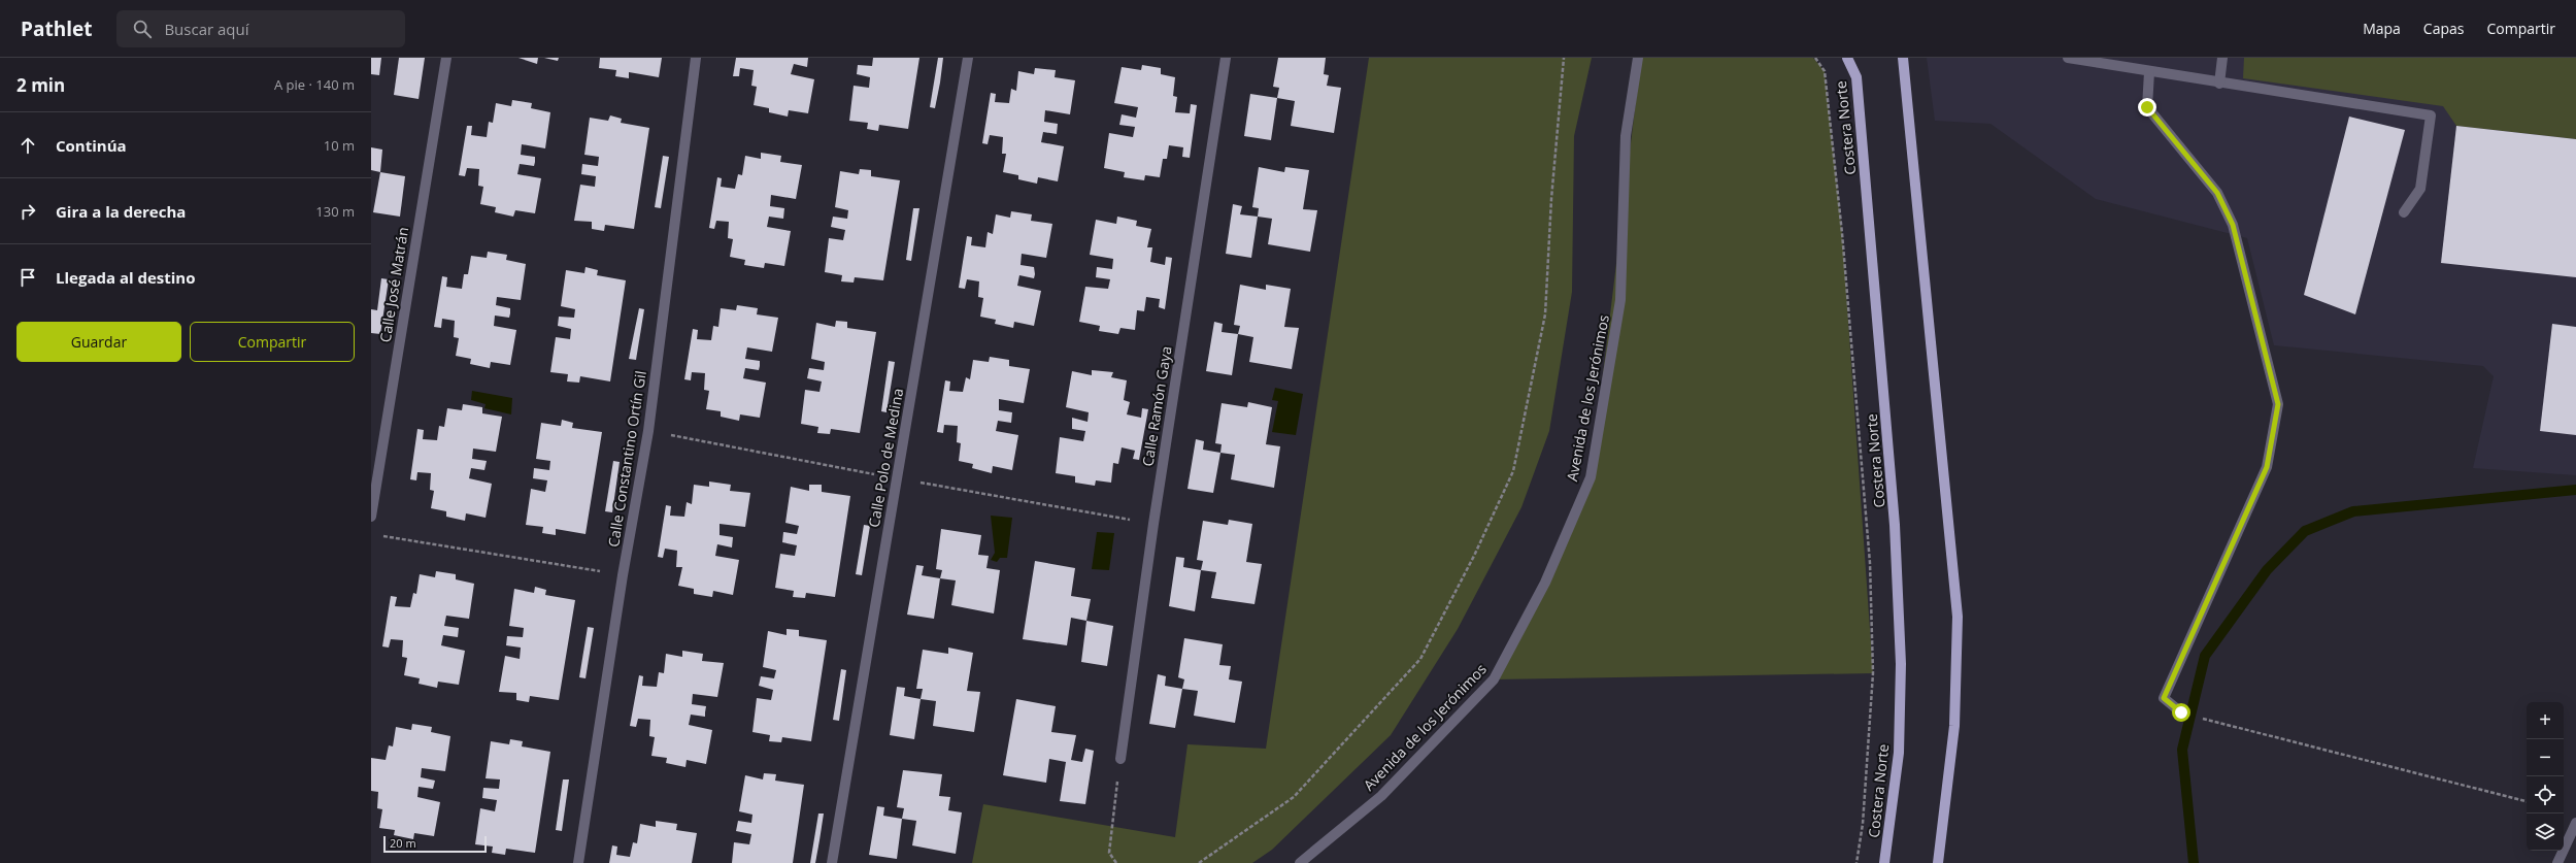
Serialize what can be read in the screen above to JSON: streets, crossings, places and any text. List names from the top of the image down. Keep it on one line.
{"streets":{"main road":["Costera Norte"],"street":["Calle José Matrán","Avenida de los Jerónimos","Calle Ramón Gaya","Calle Polo de Medina","Calle Constantino Ortín Gil"]},"scale_bar":"20 m","page":{"header":"Pathlet","search":"Buscar aquí","nav":["Mapa","Capas","Compartir"],"heading":["2 min","A pie · 140 m"],"list":[["Continúa","10 m"],["Gira a la derecha","130 m"],"Llegada al destino"],"buttons":["Guardar","Compartir"],"map_buttons":["+","−"],"scale":"20 m"}}
